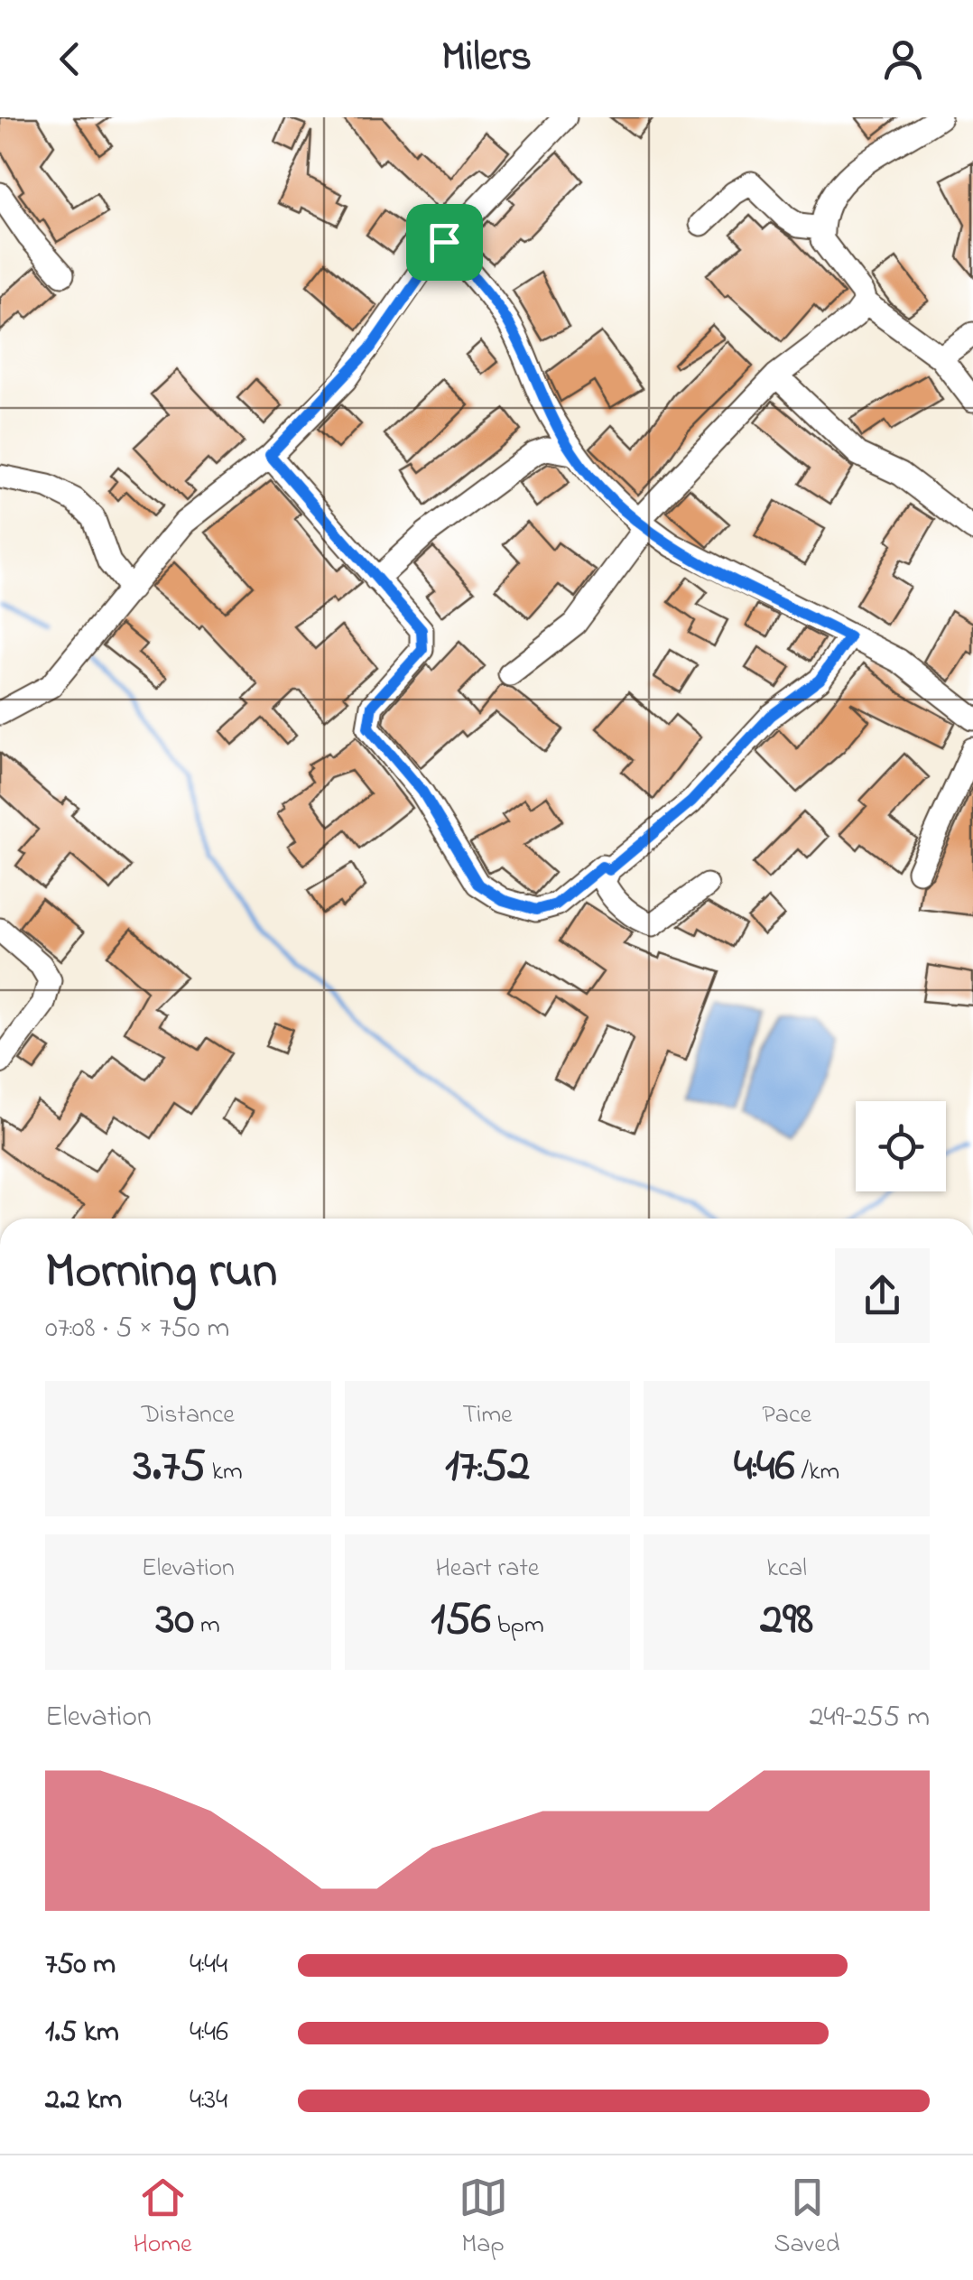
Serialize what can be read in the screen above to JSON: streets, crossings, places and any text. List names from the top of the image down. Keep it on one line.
{"page":{"header":"Milers","heading":["Morning run","07:08 · 5 × 750 m"],"stats":[["Distance","3.75 km"],["Time","17:52"],["Pace","4:46 /km"],["Elevation","30 m"],["Heart rate","156 bpm"],["kcal","298"]],"chart":["Elevation","249–255 m"],"list":[{"name":"750 m","note":"4:44"},{"name":"1.5 km","note":"4:46"},{"name":"2.2 km","note":"4:34"}],"tabs":["Home","Map","Saved"]}}
